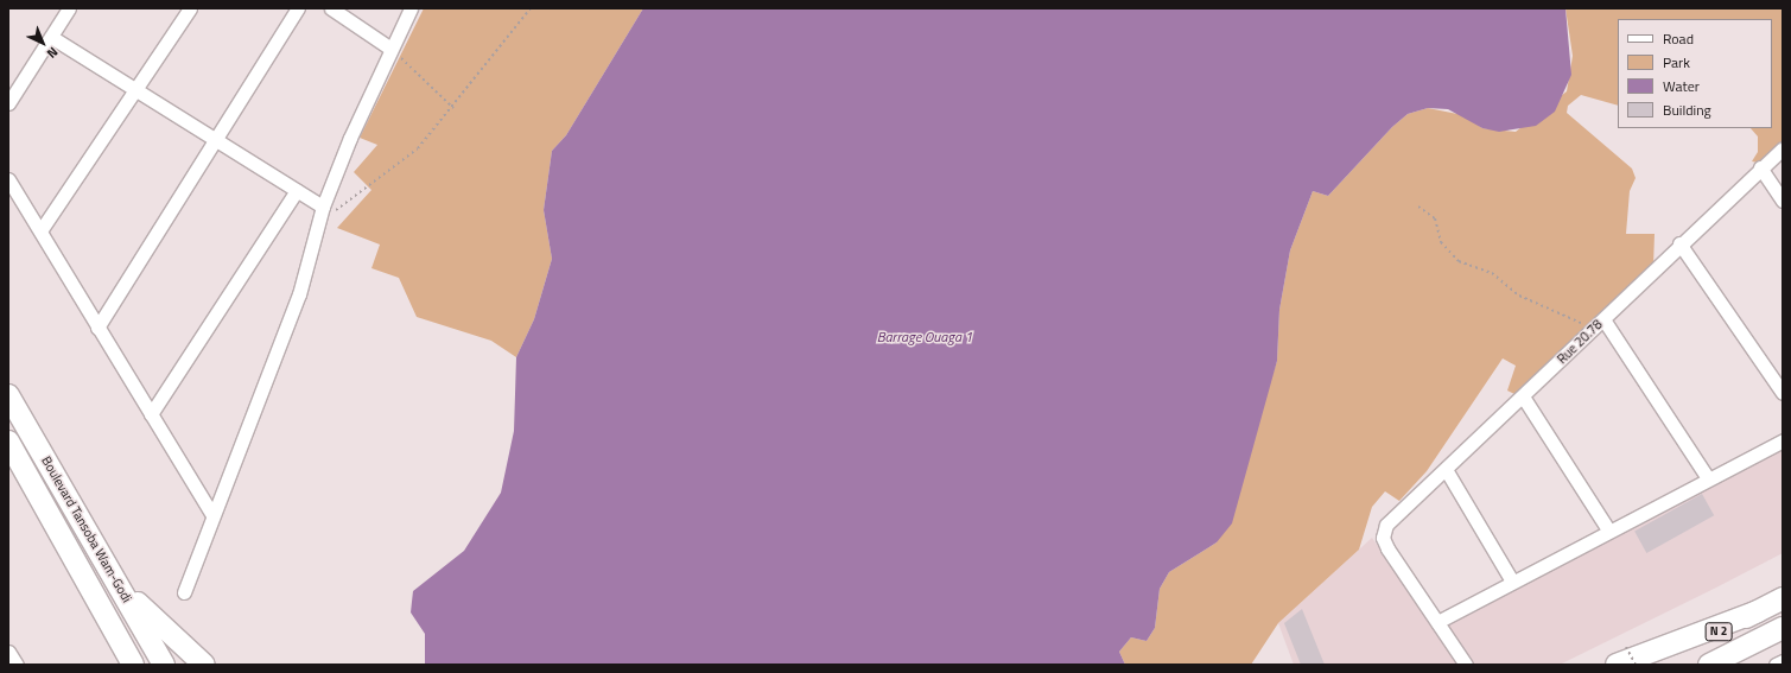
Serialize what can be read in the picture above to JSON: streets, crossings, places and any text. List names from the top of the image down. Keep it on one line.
{"streets":{"main road":["Boulevard Tansoba Wam-Godi","N 2"],"street":["Rue 20.78"]},"water":["Barrage Ouaga 1"],"legend":["Road","Park","Water","Building"],"north":"bottom right"}
